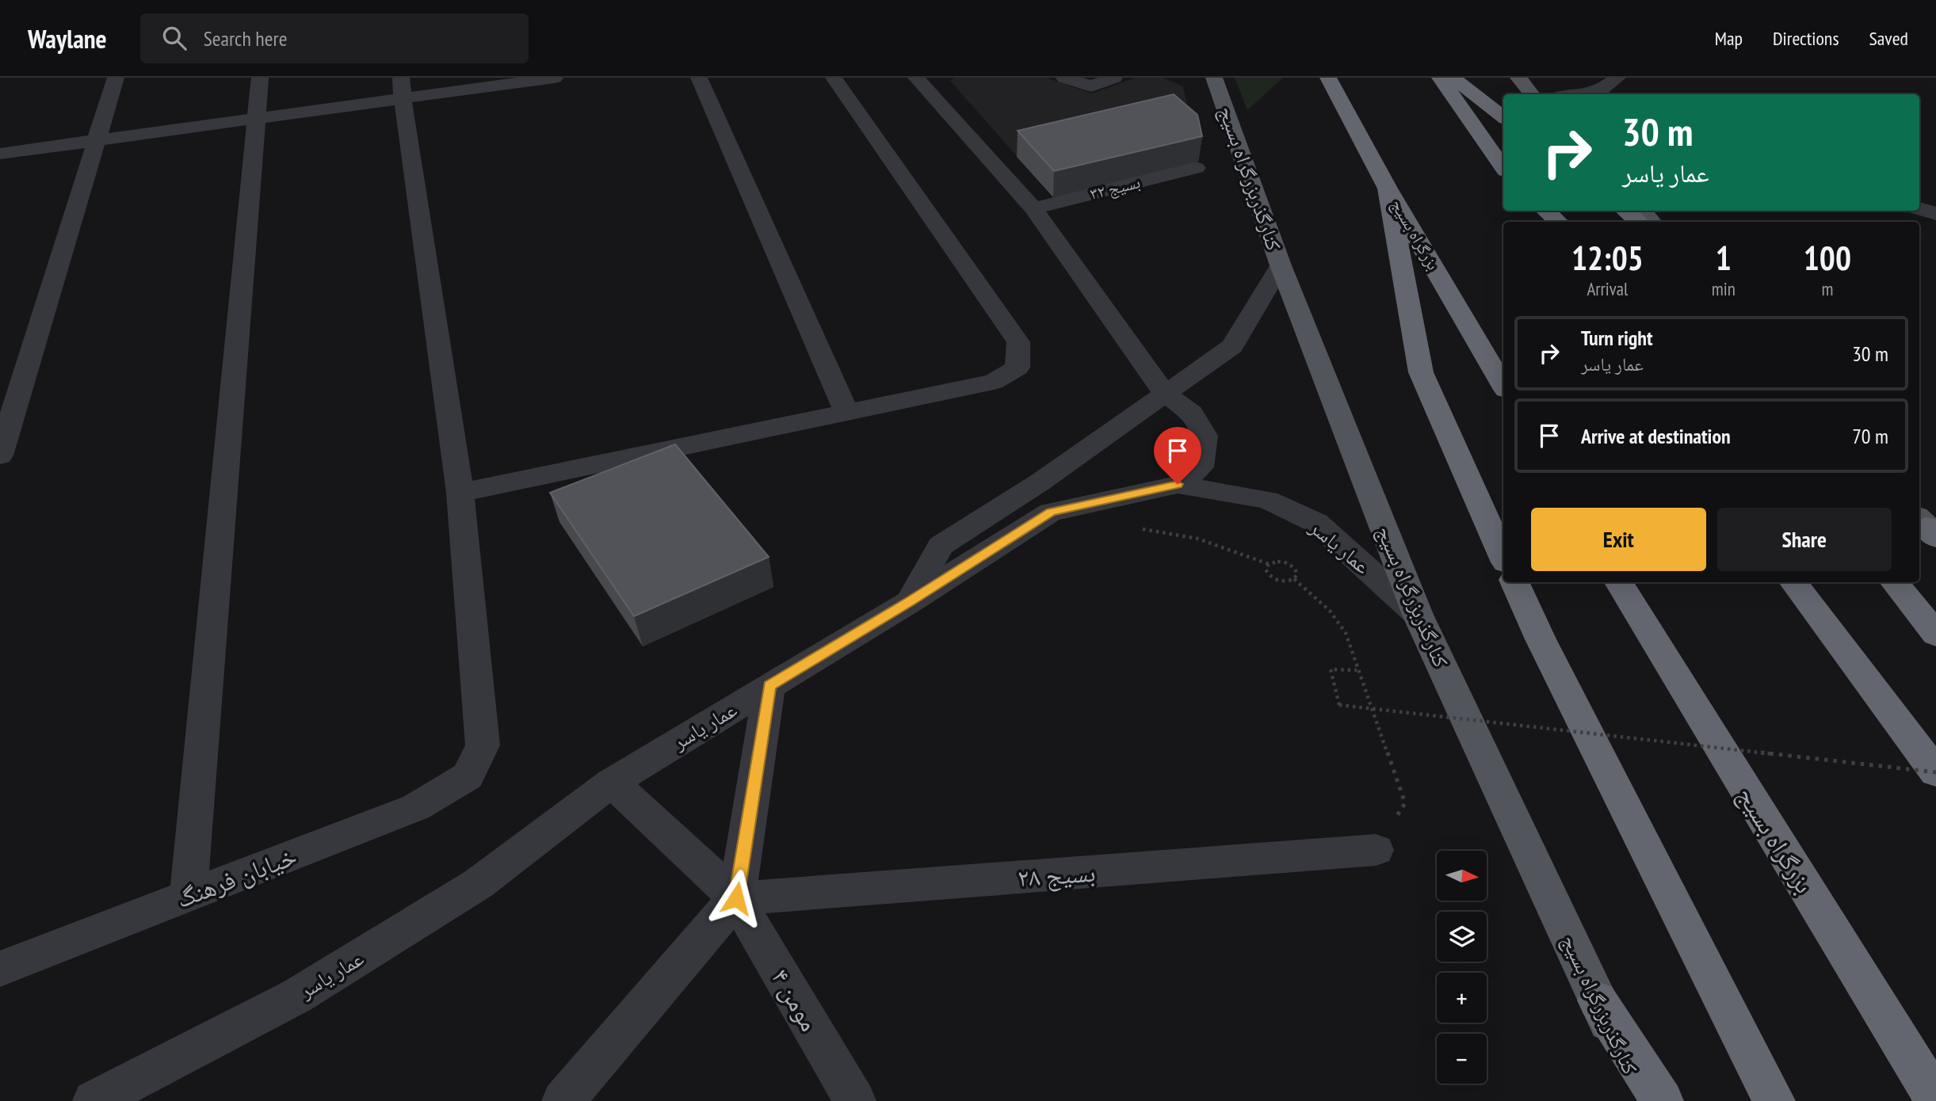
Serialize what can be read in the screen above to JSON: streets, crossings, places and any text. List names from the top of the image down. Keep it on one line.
{"streets":{"highway":["بزرگراه بسیج"],"main road":["کنارگذربزرگراه بسیج"],"street":["بسیج ۳۲","عمار یاسر","بسیج ۲۸","خیابان فرهنگ","مومن ۴"]},"crossings":[["کنارگذربزرگراه بسیج","عمار یاسر"],["عمار یاسر","مومن ۴"],["بسیج ۲۸","مومن ۴"]],"north":"right","page":{"header":"Waylane","search":"Search here","nav":["Map","Directions","Saved"],"turn":["30 m","عمار یاسر"],"eta":["12:05","Arrival","1","min","100","m"],"list":[{"name":"Turn right","note":"عمار یاسر","value":"30 m"},{"name":"Arrive at destination","value":"70 m"}],"buttons":["Exit","Share"],"map_buttons":["+","−"]}}
